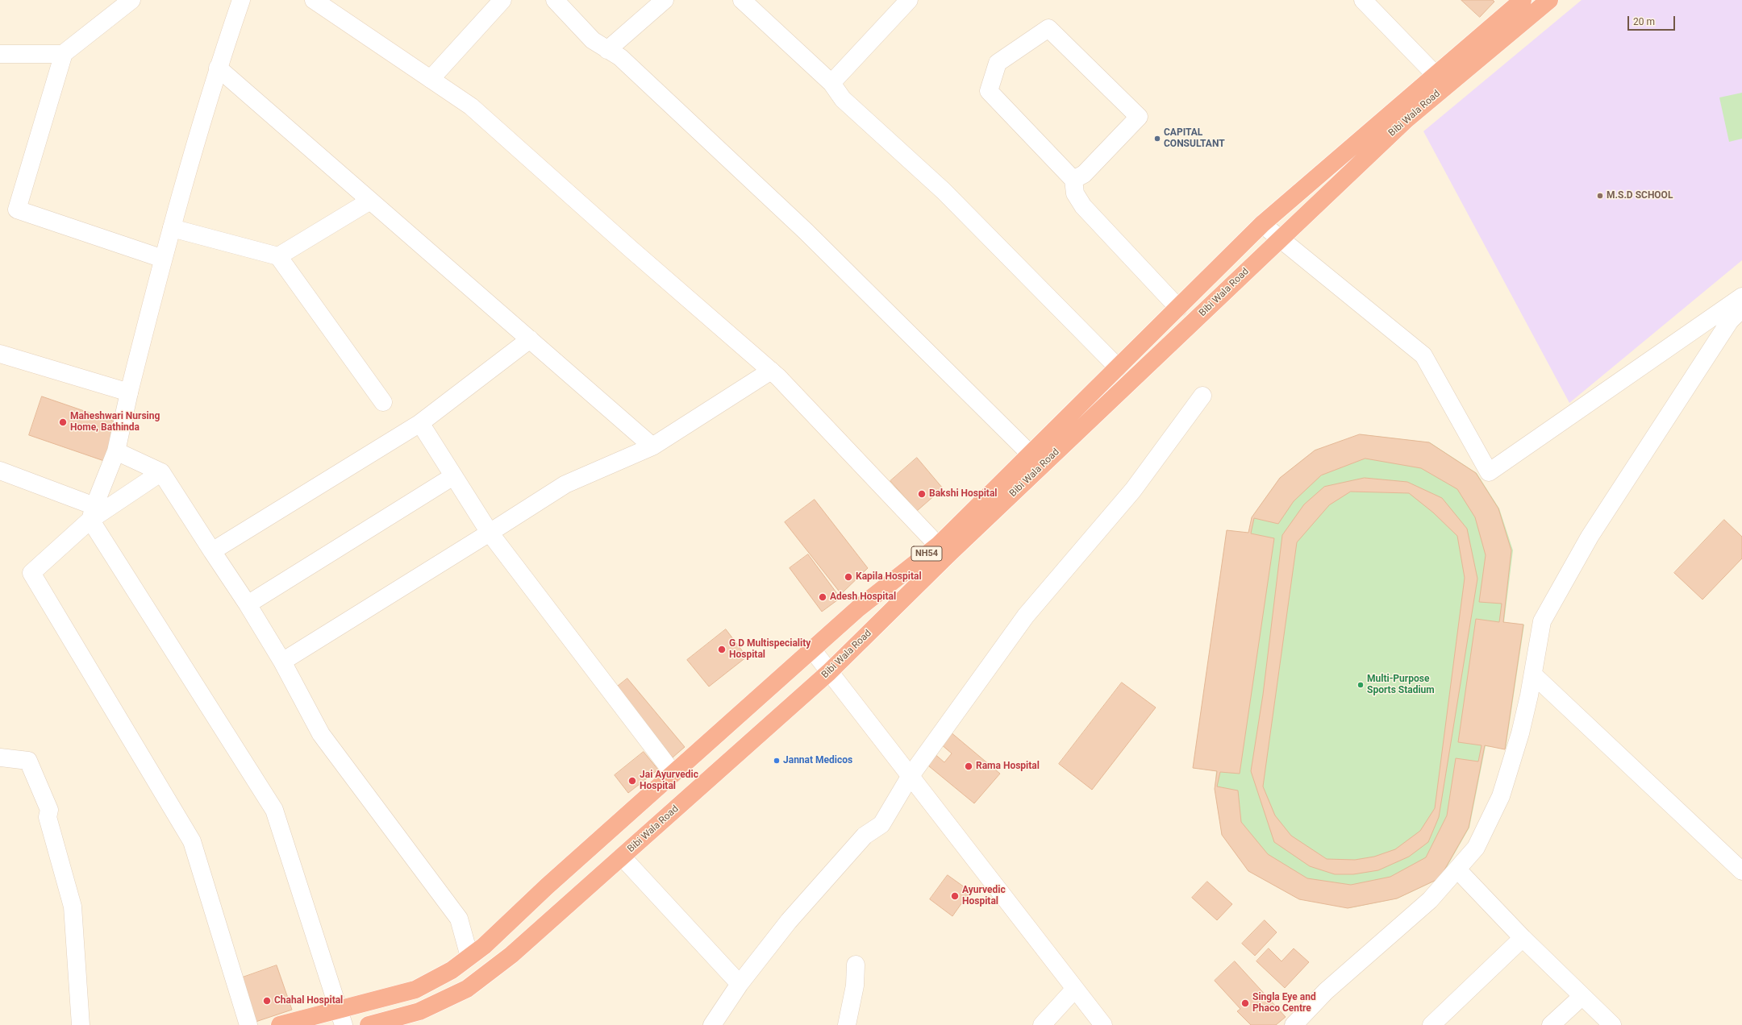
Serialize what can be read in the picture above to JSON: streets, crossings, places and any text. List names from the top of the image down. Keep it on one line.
{"streets":{"highway":["Bibi Wala Road","NH54"]},"crossings":[["Bibi Wala Road","NH54"]],"places":["CAPITAL CONSULTANT","M.S.D SCHOOL","Maheshwari Nursing Home, Bathinda","Bakshi Hospital","Kapila Hospital","Adesh Hospital","G D Multispeciality Hospital","Multi-Purpose Sports Stadium","Jannat Medicos","Rama Hospital","Jai Ayurvedic Hospital","Ayurvedic Hospital","Chahal Hospital","Singla Eye and Phaco Centre"],"scale_bar":"20 m"}
